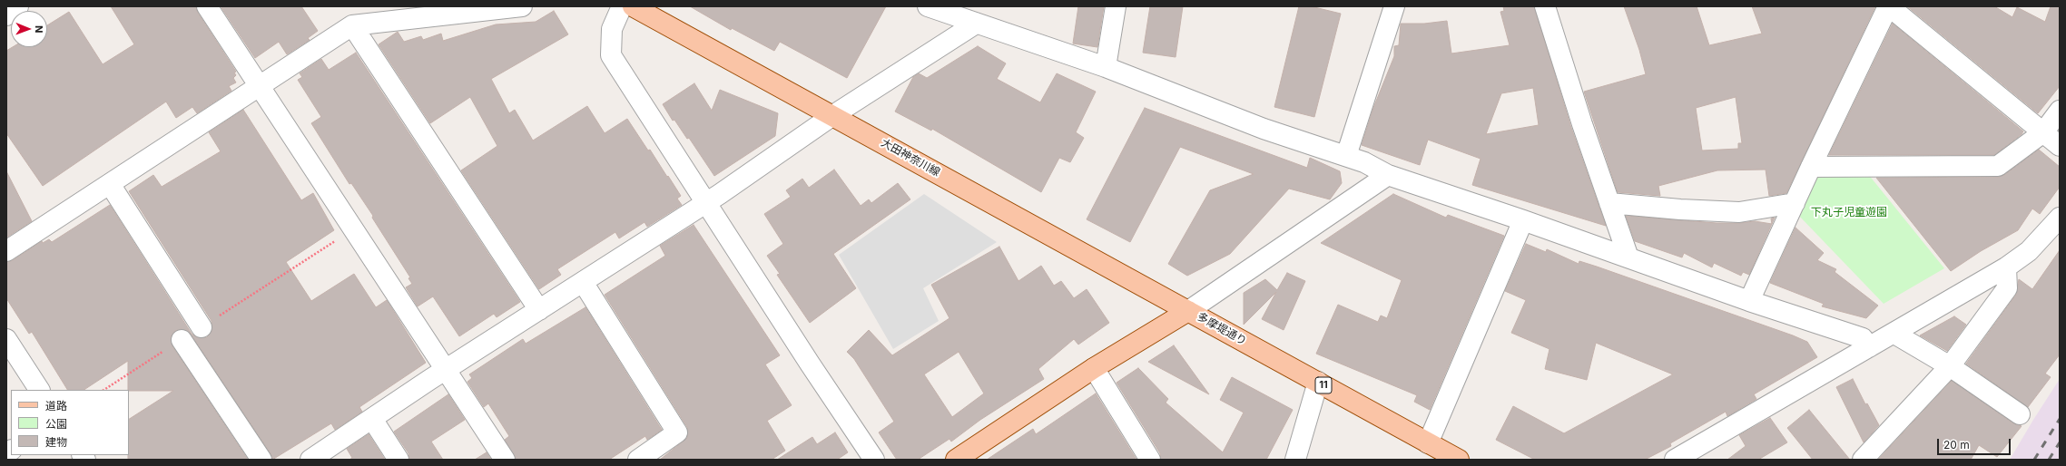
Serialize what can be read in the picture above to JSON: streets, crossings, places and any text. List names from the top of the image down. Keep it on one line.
{"streets":{"main road":["大田神奈川線","多摩堤通り","11"]},"crossings":[["大田神奈川線","多摩堤通り"]],"parks":["下丸子児童遊園"],"legend":["道路","公園","建物"],"scale_bar":"20 m","north":"right"}
